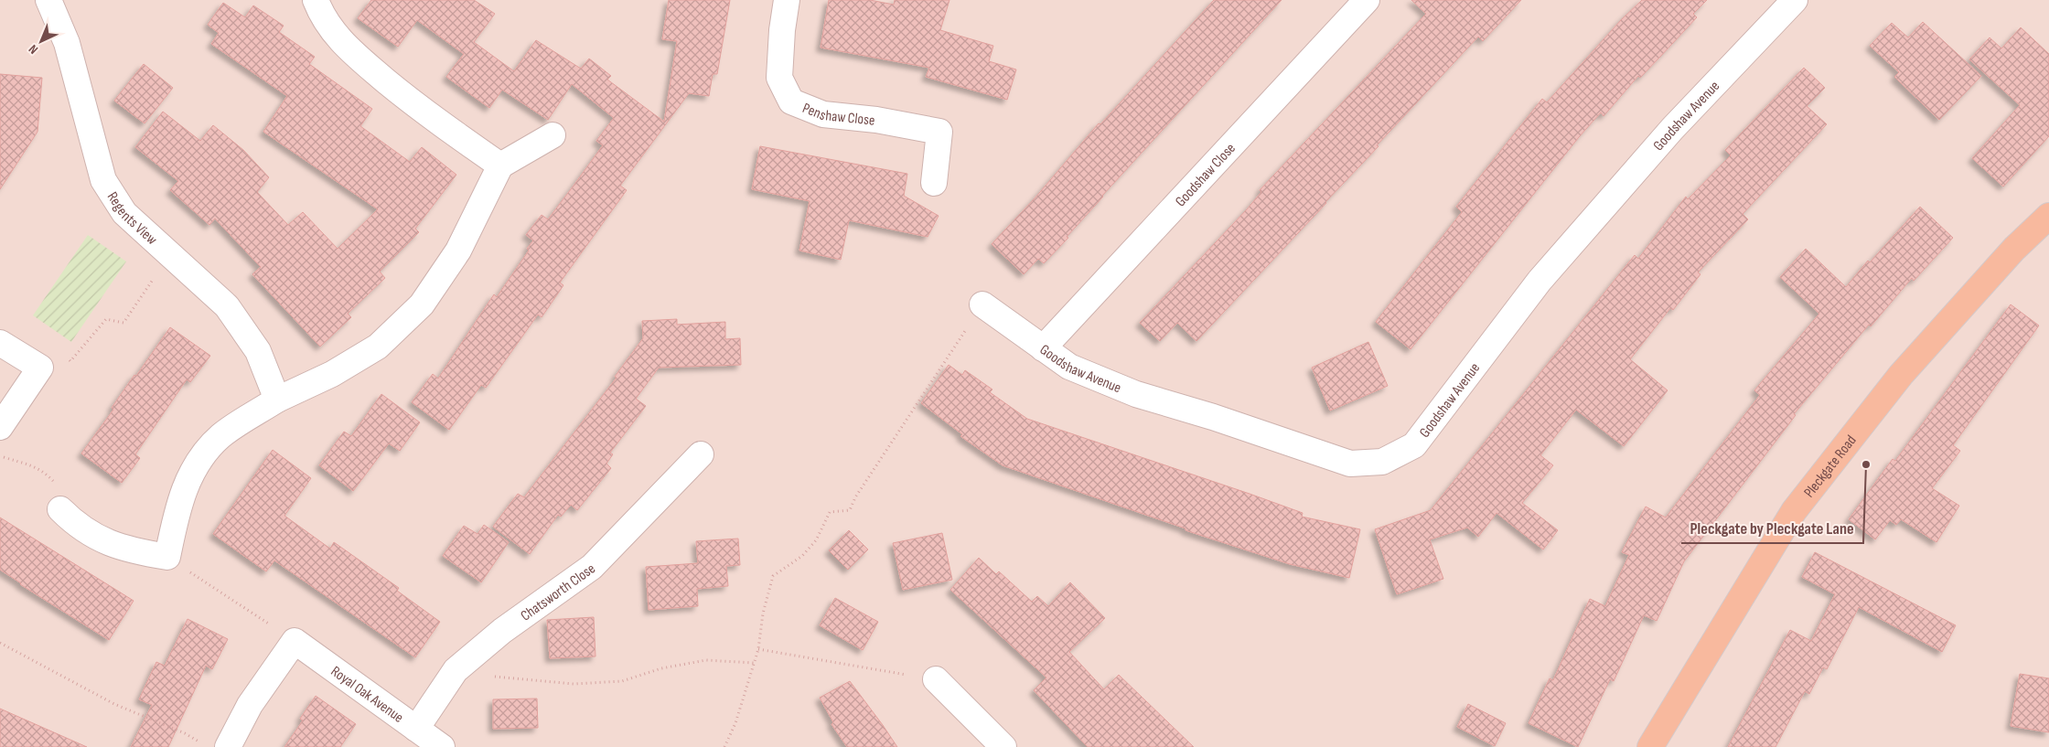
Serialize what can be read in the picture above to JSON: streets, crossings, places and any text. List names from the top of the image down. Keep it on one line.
{"streets":{"main road":["Pleckgate Road"],"street":["Penshaw Close","Goodshaw Avenue","Goodshaw Close","Regents View","Chatsworth Close","Royal Oak Avenue"]},"crossings":[["Goodshaw Avenue","Goodshaw Close"],["Chatsworth Close","Royal Oak Avenue"]],"places":["Pleckgate by Pleckgate Lane"],"north":"bottom left"}
